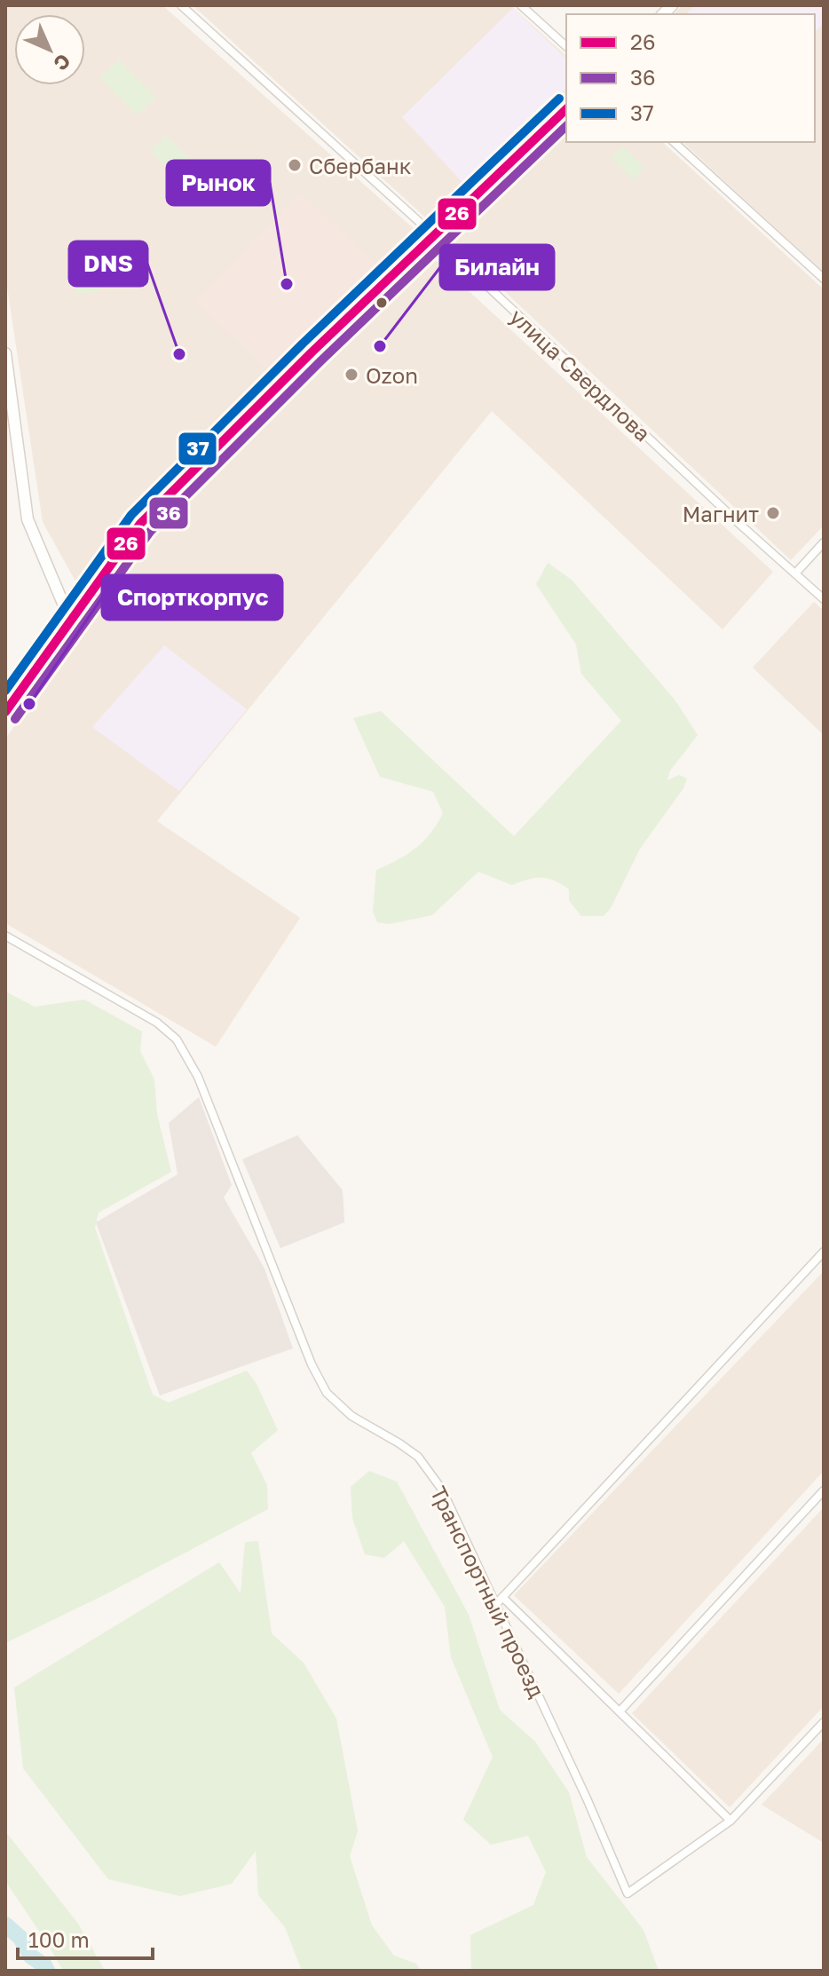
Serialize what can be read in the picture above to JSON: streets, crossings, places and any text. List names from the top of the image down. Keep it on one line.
{"streets":{"street":["улица Свердлова","Транспортный проезд"]},"places":["Сбербанк","Рынок","Билайн","DNS","Ozon","Магнит","Спорткорпус"],"lines":["transit line 37","transit line 26","transit line 36"],"legend":["26","36","37"],"scale_bar":"100 m","north":"bottom right"}
